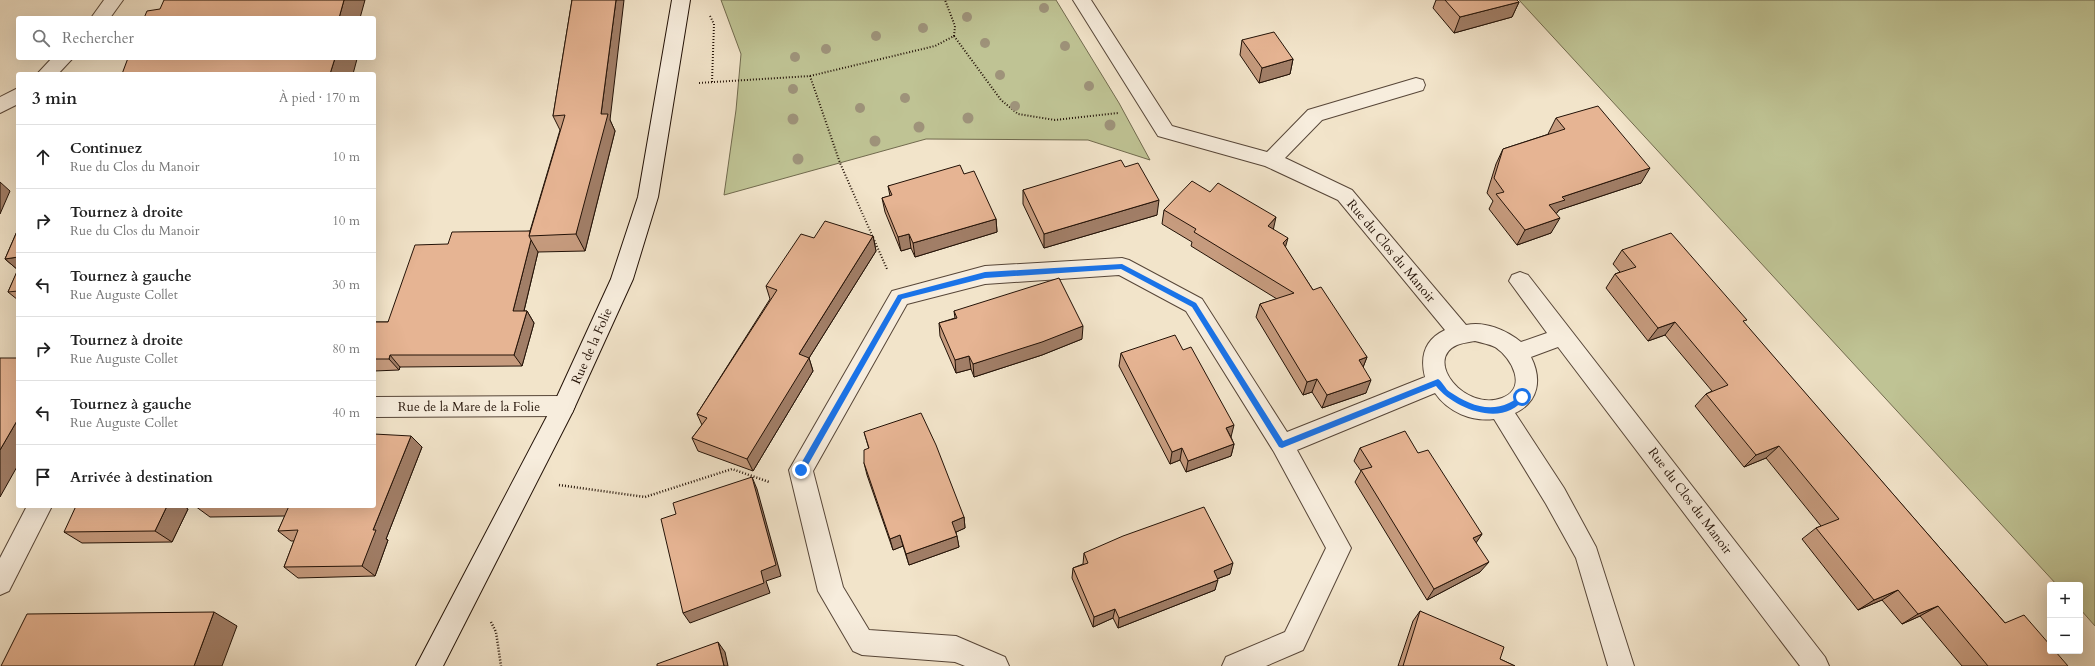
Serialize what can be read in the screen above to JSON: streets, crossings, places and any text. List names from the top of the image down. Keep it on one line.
{"streets":{"street":["Rue du Clos du Manoir","Rue de la Folie","Rue de la Mare de la Folie"]},"crossings":[["Rue de la Folie","Rue de la Mare de la Folie"]],"page":{"search":"Rechercher","heading":["3 min","À pied · 170 m"],"list":[["Continuez","Rue du Clos du Manoir","10 m"],["Tournez à droite","Rue du Clos du Manoir","10 m"],["Tournez à gauche","Rue Auguste Collet","30 m"],["Tournez à droite","Rue Auguste Collet","80 m"],["Tournez à gauche","Rue Auguste Collet","40 m"],"Arrivée à destination"],"map_buttons":["+","−"]}}
